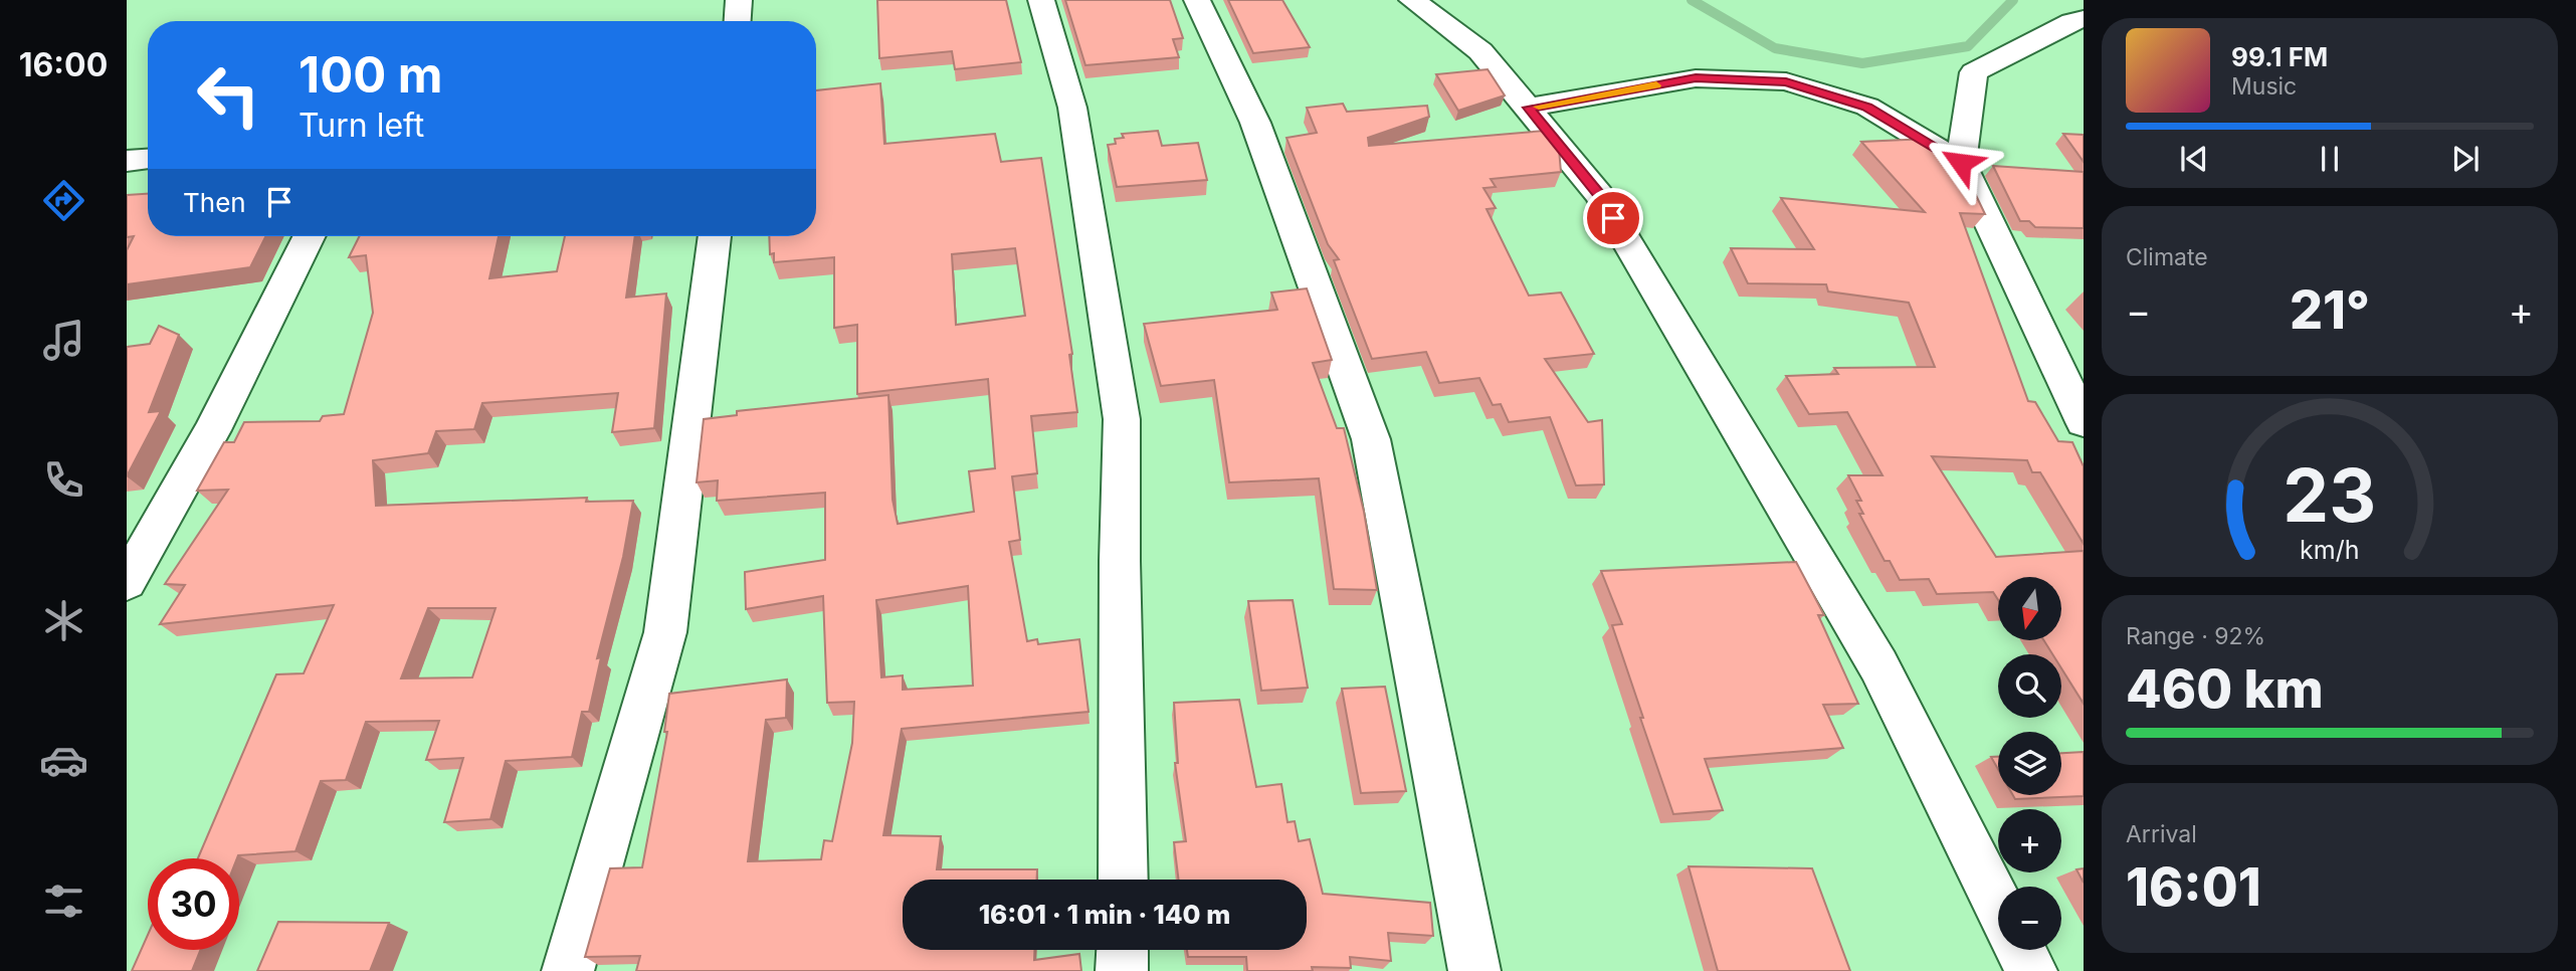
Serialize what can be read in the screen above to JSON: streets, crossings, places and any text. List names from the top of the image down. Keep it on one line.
{"north":"bottom","page":{"tabs":"16:00","turn":["100 m","Turn left"],"song":["99.1 FM","Music"],"then":"Then","tile":["Climate",["Range · 92%","460 km"],["Arrival","16:01"]],"heat":["−","21°","+"],"map_buttons":["+","−"],"limit":"30","trip":"16:01 · 1 min · 140 m","gauge":["23","km/h"]}}
